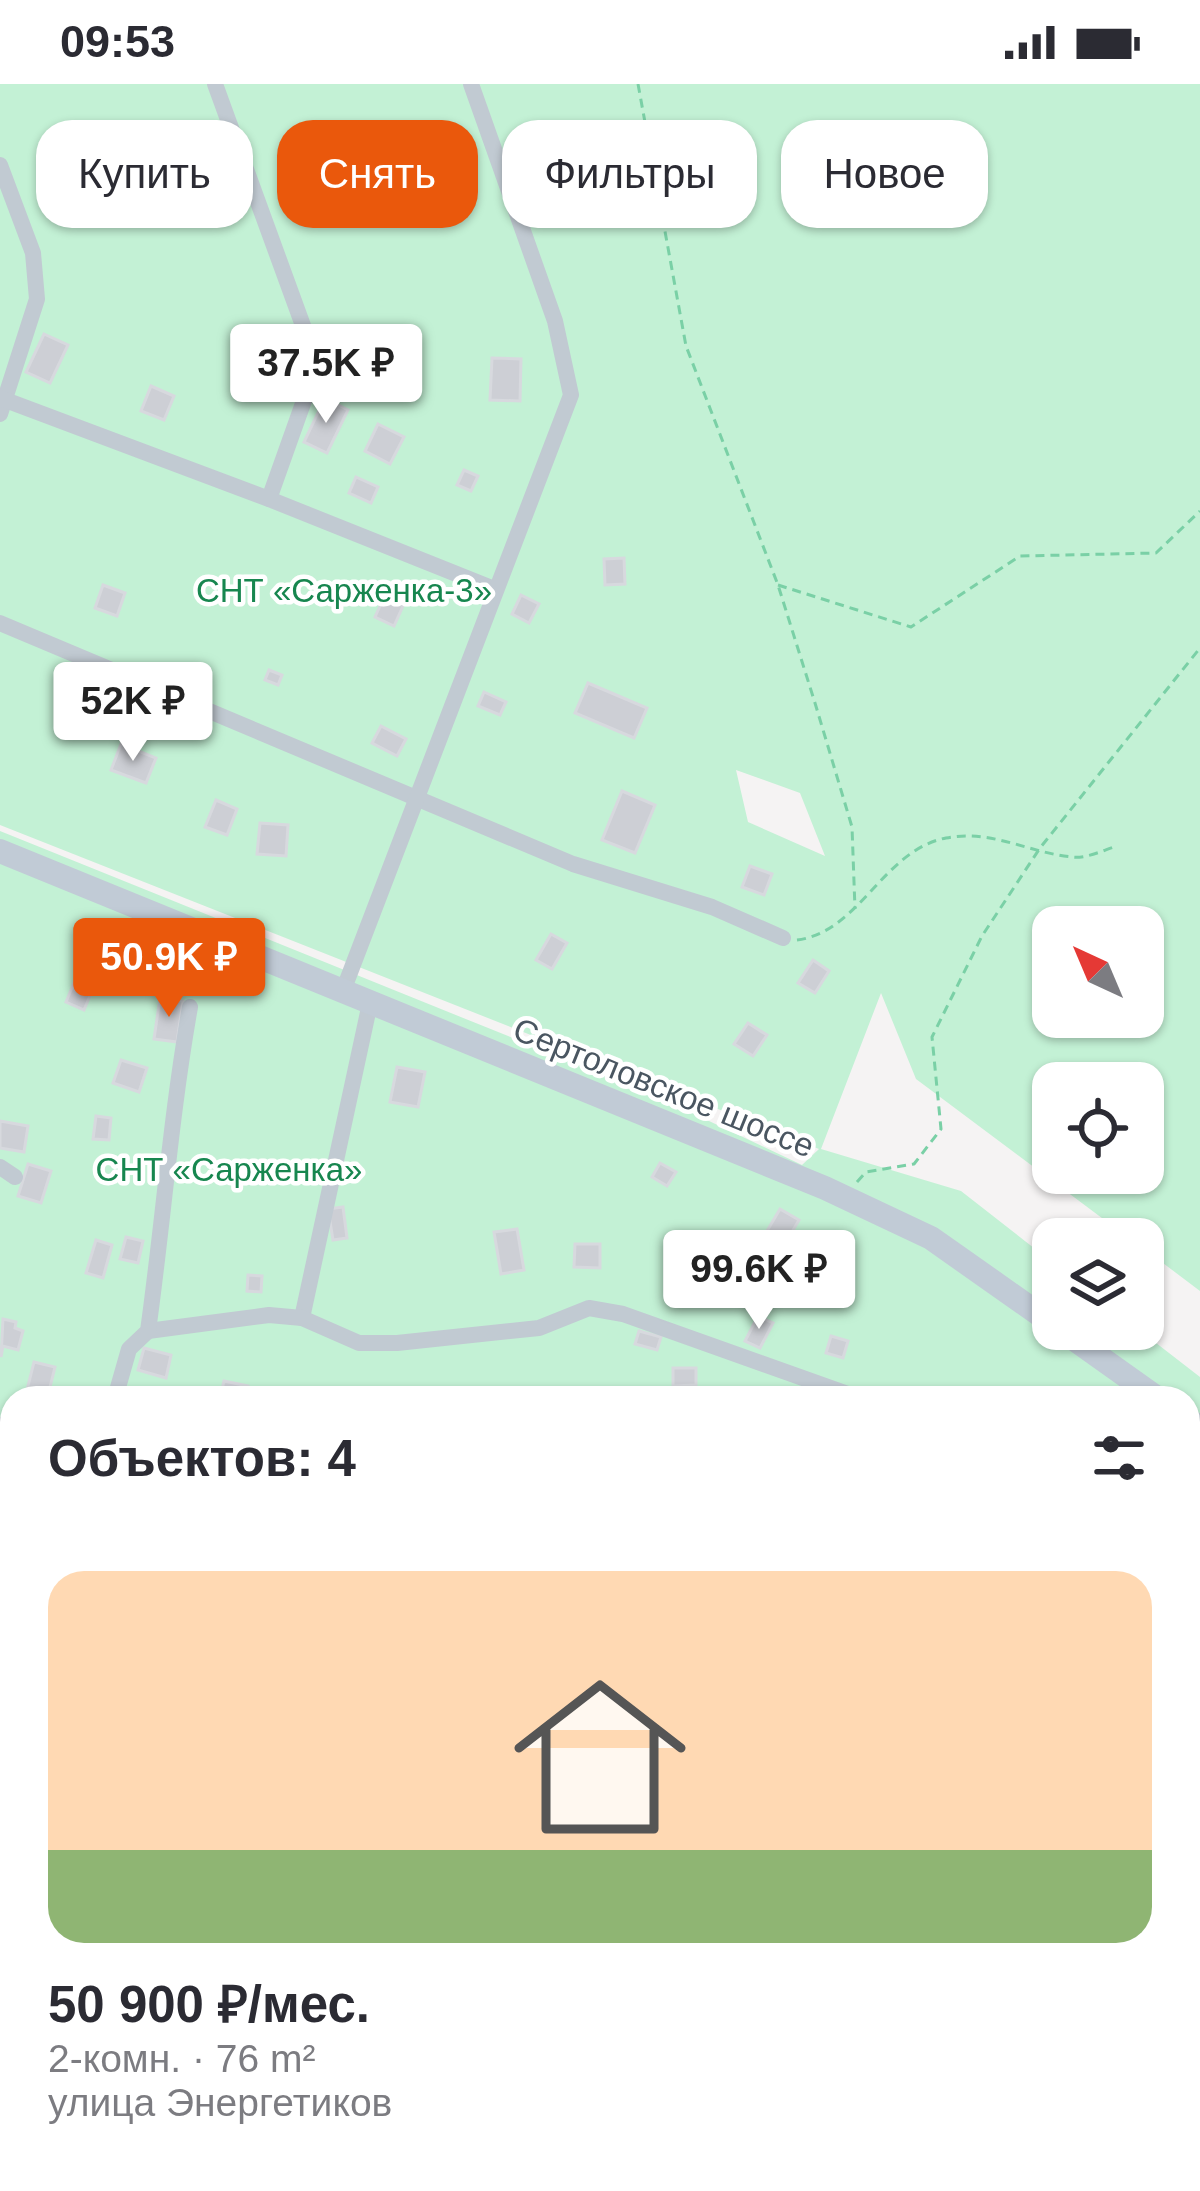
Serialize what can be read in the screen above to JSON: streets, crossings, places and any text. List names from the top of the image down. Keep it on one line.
{"streets":{"main road":["Сертоловское шоссе"]},"parks":["СНТ «Сарженка-3»","СНТ «Сарженка»"],"north":"top left","page":{"status":"09:53","chip":["Купить","Снять","Фильтры","Новое"],"price":["37.5K ₽","52K ₽","50.9K ₽","99.6K ₽"],"heading":"Объектов: 4","list":[{"name":"50 900 ₽/мес.","note":"2-комн. · 76 m² · улица Энергетиков"}]}}
